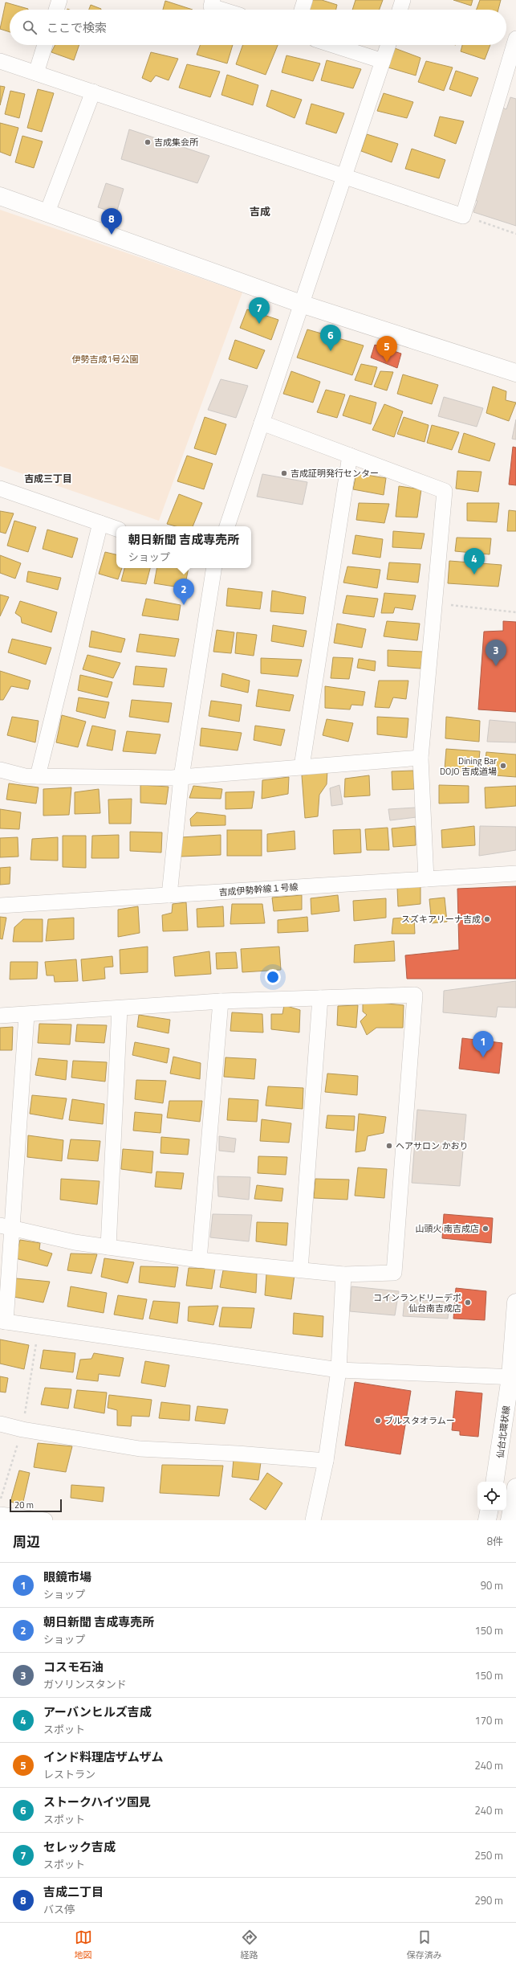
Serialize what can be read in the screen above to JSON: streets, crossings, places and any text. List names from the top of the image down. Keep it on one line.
{"streets":{"street":["吉成伊勢幹線１号線","仙台北環状線"]},"districts":["吉成","吉成三丁目"],"parks":["伊勢吉成1号公園"],"places":["吉成集会所","吉成証明発行センター","Dining Bar DOJO 吉成道場","スズキアリーナ吉成","ヘアサロン かおり","山頭火 南吉成店","コインランドリーデポ 仙台南吉成店","ブルスタオラムー"],"scale_bar":"20 m","page":{"search":"ここで検索","pins":["8","7","6","5","4","2","3","1"],"popup":["朝日新聞 吉成専売所","ショップ"],"scale":"20 m","heading":["周辺","8件"],"list":[{"mark":"1","name":"眼鏡市場","note":"ショップ","value":"90 m"},{"mark":"2","name":"朝日新聞 吉成専売所","note":"ショップ","value":"150 m"},{"mark":"3","name":"コスモ石油","note":"ガソリンスタンド","value":"150 m"},{"mark":"4","name":"アーバンヒルズ吉成","note":"スポット","value":"170 m"},{"mark":"5","name":"インド料理店ザムザム","note":"レストラン","value":"240 m"},{"mark":"6","name":"ストークハイツ国見","note":"スポット","value":"240 m"},{"mark":"7","name":"セレック吉成","note":"スポット","value":"250 m"},{"mark":"8","name":"吉成二丁目","note":"バス停","value":"290 m"}],"nav":["地図","経路","保存済み"]}}
